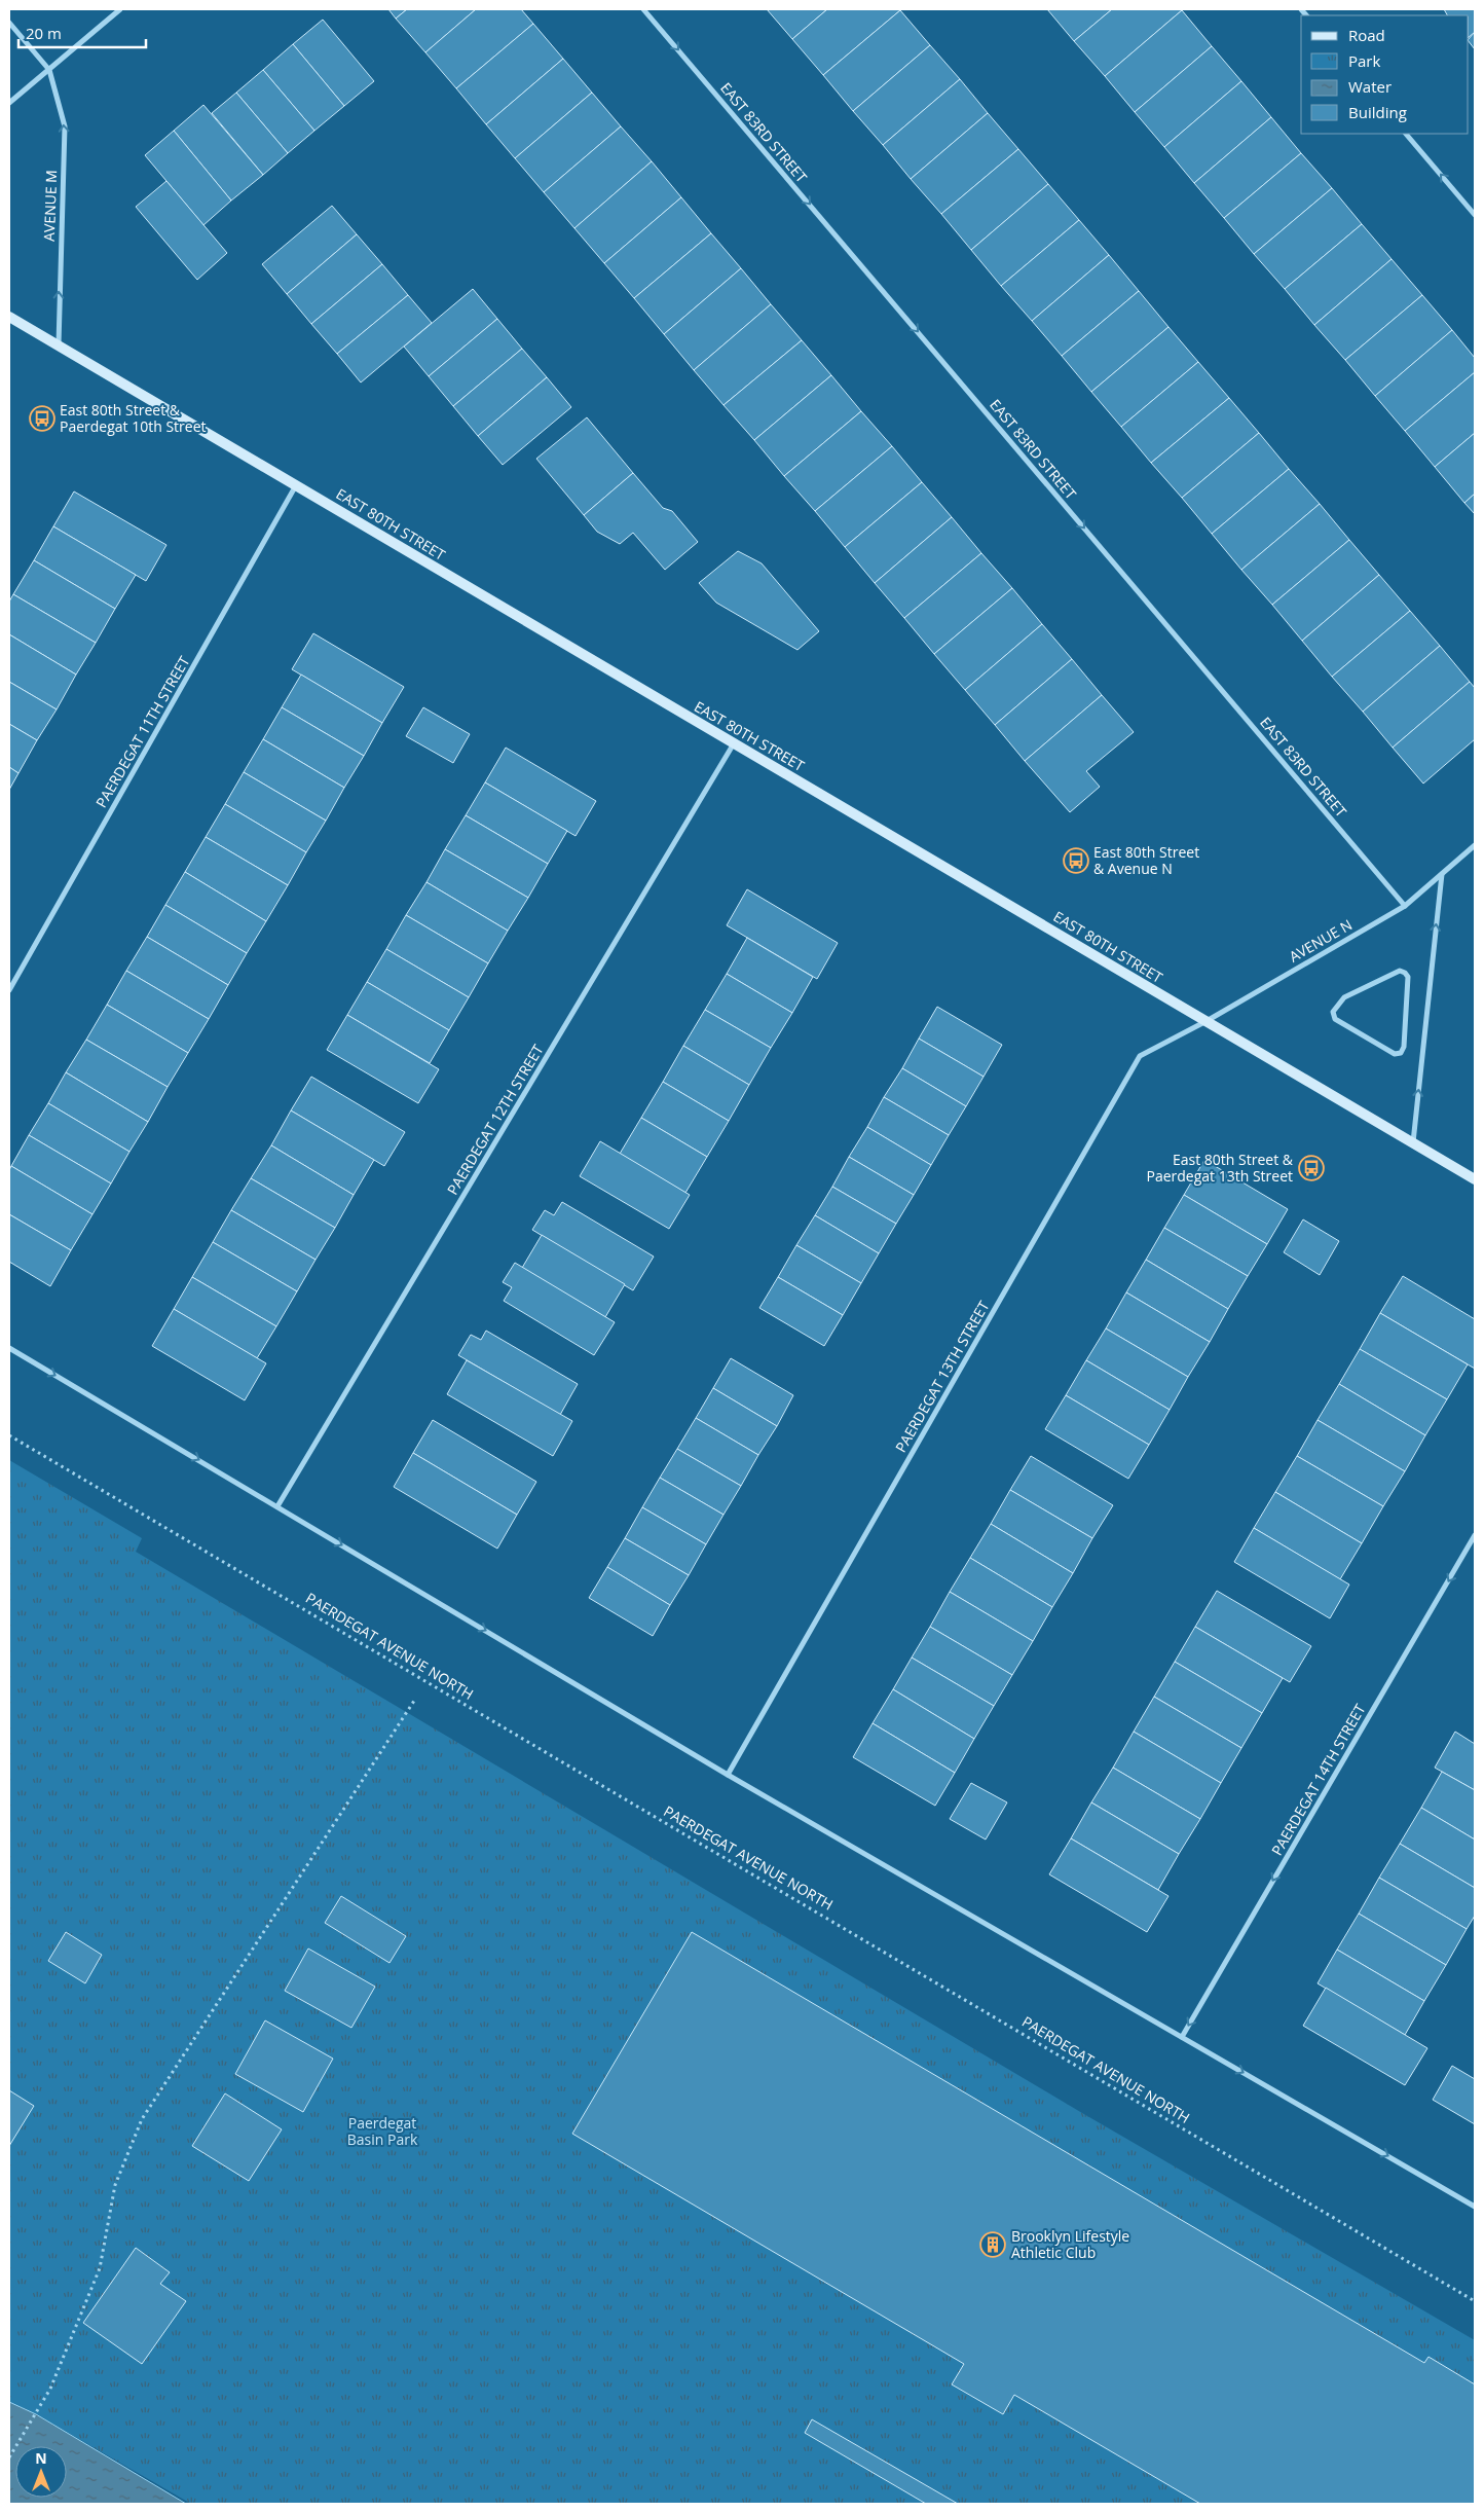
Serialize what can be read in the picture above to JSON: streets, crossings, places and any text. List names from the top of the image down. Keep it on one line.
{"streets":{"street":["EAST 83RD STREET","AVENUE M","EAST 80TH STREET","PAERDEGAT 11TH STREET","AVENUE N","PAERDEGAT 12TH STREET","PAERDEGAT 13TH STREET","PAERDEGAT 14TH STREET"],"path":["PAERDEGAT AVENUE NORTH"]},"crossings":[["EAST 83RD STREET","AVENUE N"],["AVENUE M","EAST 80TH STREET"],["EAST 80TH STREET","PAERDEGAT 11TH STREET"],["EAST 80TH STREET","AVENUE N"],["EAST 80TH STREET","PAERDEGAT 12TH STREET"],["EAST 80TH STREET","PAERDEGAT 13TH STREET"],["AVENUE N","PAERDEGAT 13TH STREET"]],"one_way":["EAST 83RD STREET","AVENUE M","PAERDEGAT 14TH STREET"],"parks":["Paerdegat Basin Park"],"places":{"bus stop":["East 80th Street & Paerdegat 10th Street","East 80th Street & Avenue N","East 80th Street & Paerdegat 13th Street"],"building":["Brooklyn Lifestyle Athletic Club"]},"legend":["Road","Park","Water","Building"],"scale_bar":"20 m","north":"top"}
